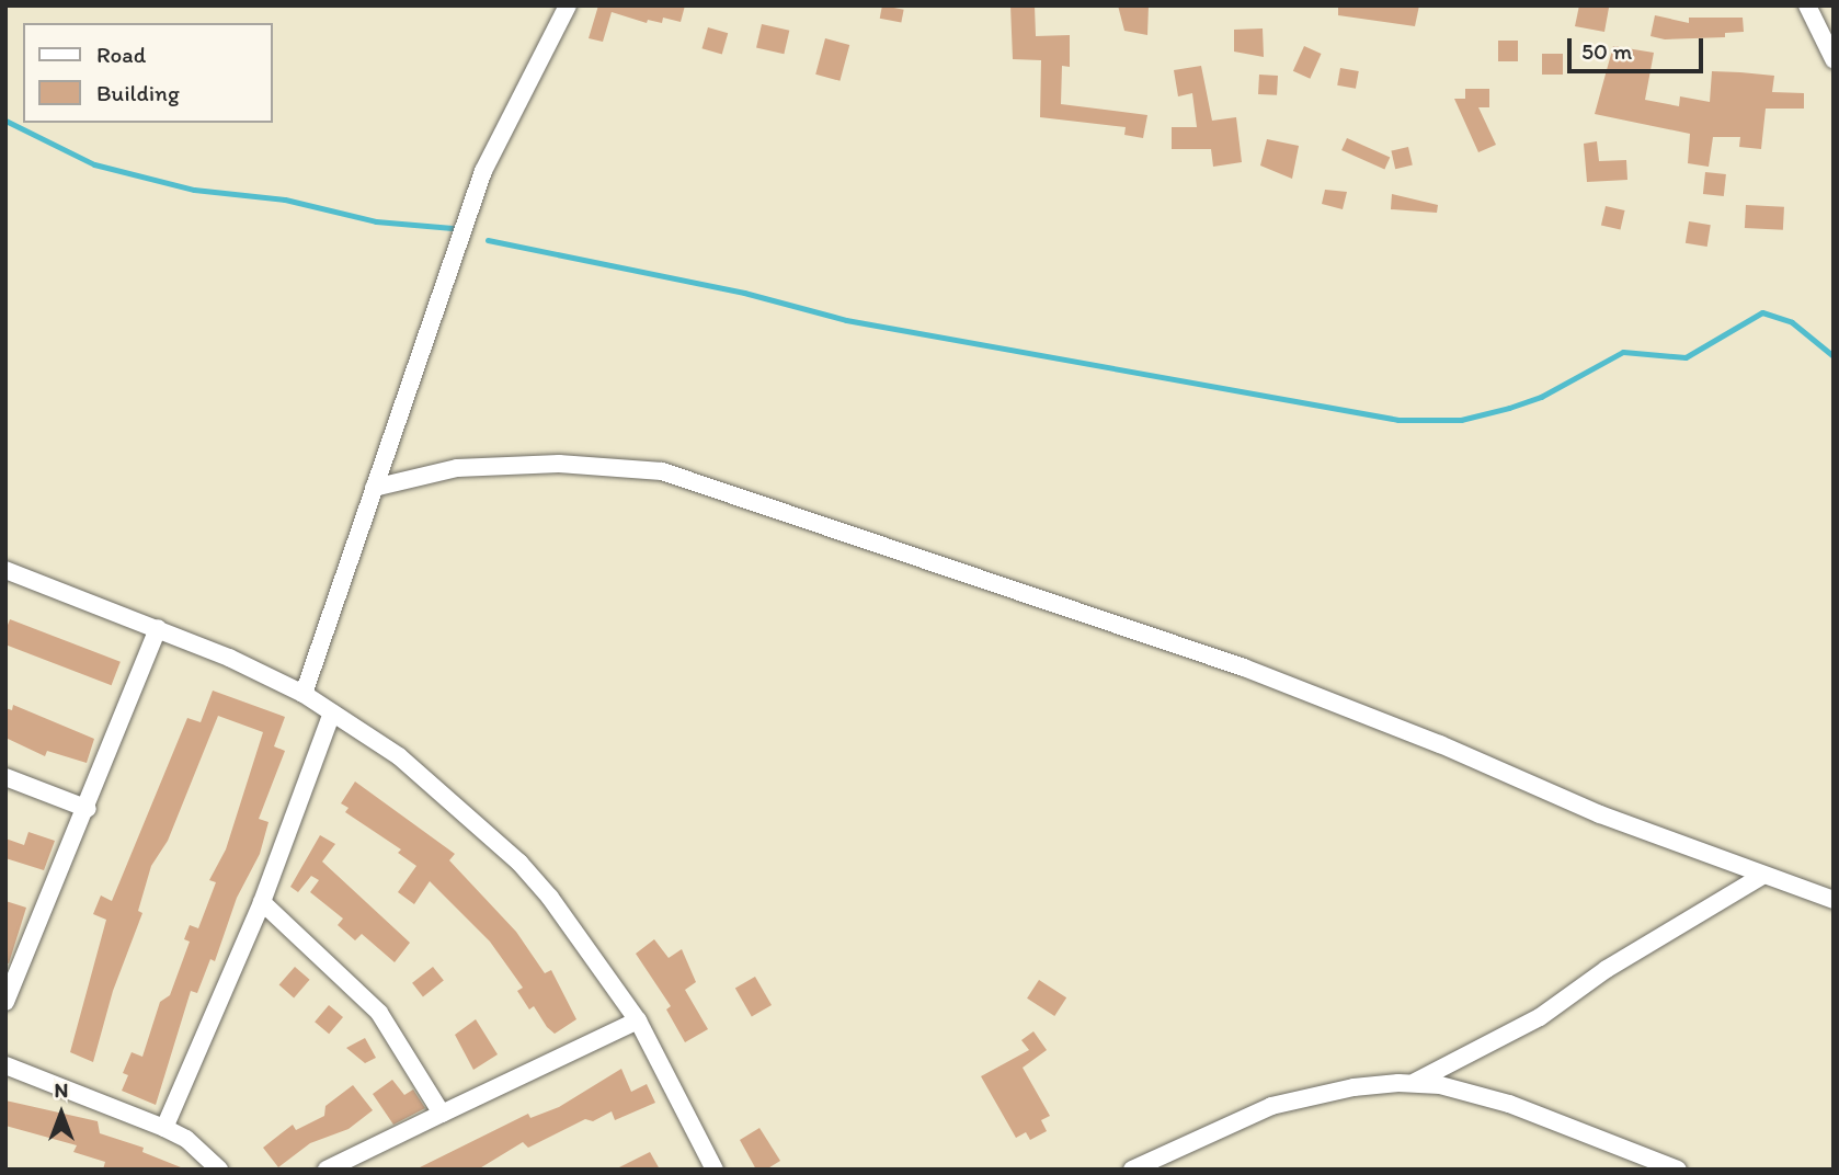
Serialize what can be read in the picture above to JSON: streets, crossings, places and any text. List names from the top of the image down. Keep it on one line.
{"legend":["Road","Building"],"scale_bar":"50 m","north":"top"}
